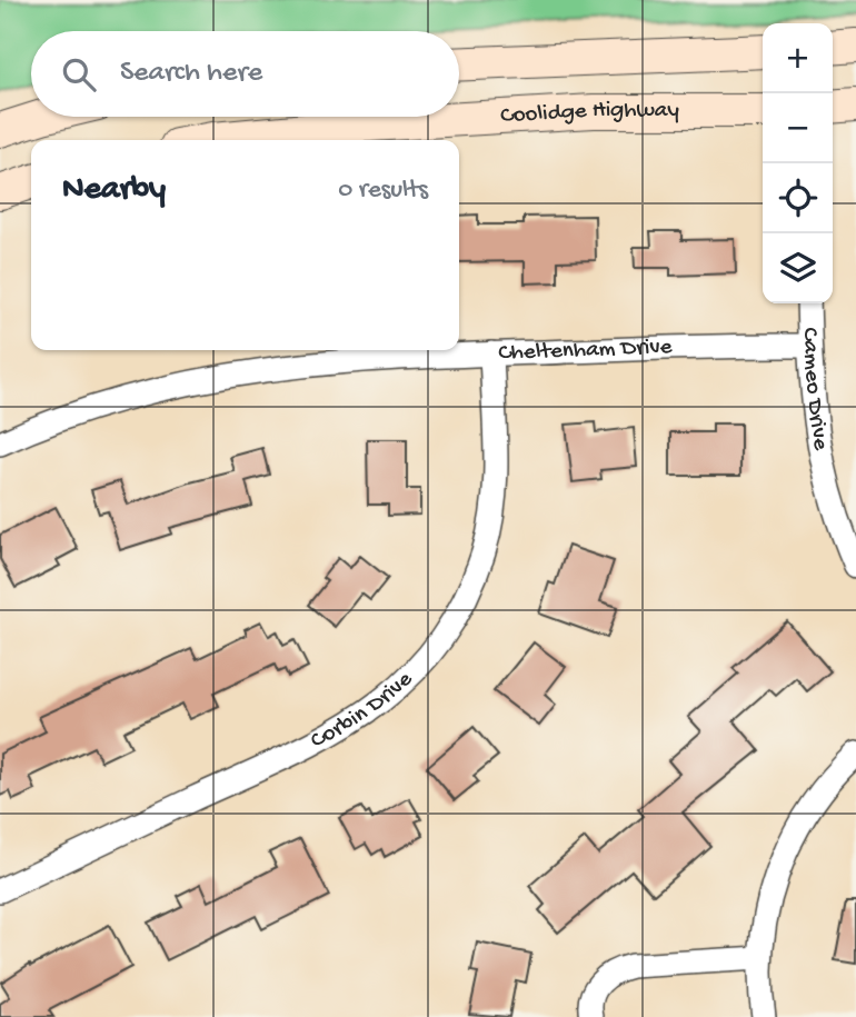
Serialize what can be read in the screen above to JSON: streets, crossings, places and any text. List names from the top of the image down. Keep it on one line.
{"streets":{"main road":["Coolidge Highway"],"street":["Cheltenham Drive","Cameo Drive","Corbin Drive"]},"crossings":[["Cheltenham Drive","Cameo Drive"],["Cheltenham Drive","Corbin Drive"]],"page":{"map_buttons":["+","−"],"search":"Search here","heading":["Nearby","0 results"]}}
